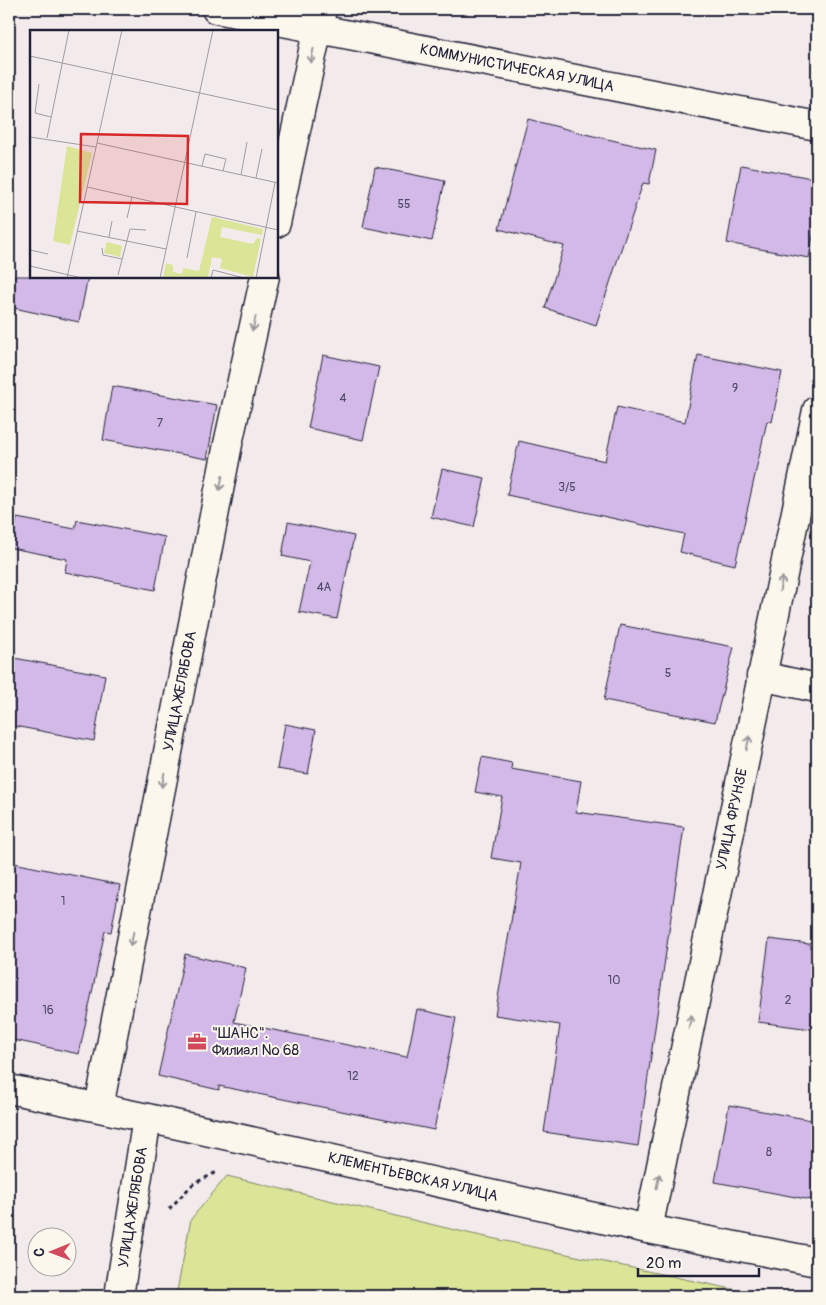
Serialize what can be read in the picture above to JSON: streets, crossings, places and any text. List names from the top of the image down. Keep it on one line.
{"streets":{"street":["КОММУНИСТИЧЕСКАЯ УЛИЦА","УЛИЦА ЖЕЛЯБОВА","УЛИЦА ФРУНЗЕ","КЛЕМЕНТЬЕВСКАЯ УЛИЦА"]},"crossings":[["УЛИЦА ЖЕЛЯБОВА","КЛЕМЕНТЬЕВСКАЯ УЛИЦА"],["УЛИЦА ФРУНЗЕ","КЛЕМЕНТЬЕВСКАЯ УЛИЦА"]],"one_way":["УЛИЦА ЖЕЛЯБОВА","УЛИЦА ФРУНЗЕ"],"places":{"office":["\"ШАНС\". Филиал № 68"]},"house_numbers":["55","9","4","7","3/5","4А","5","1","10","2","16","12","8"],"scale_bar":"20 m","north":"left"}
